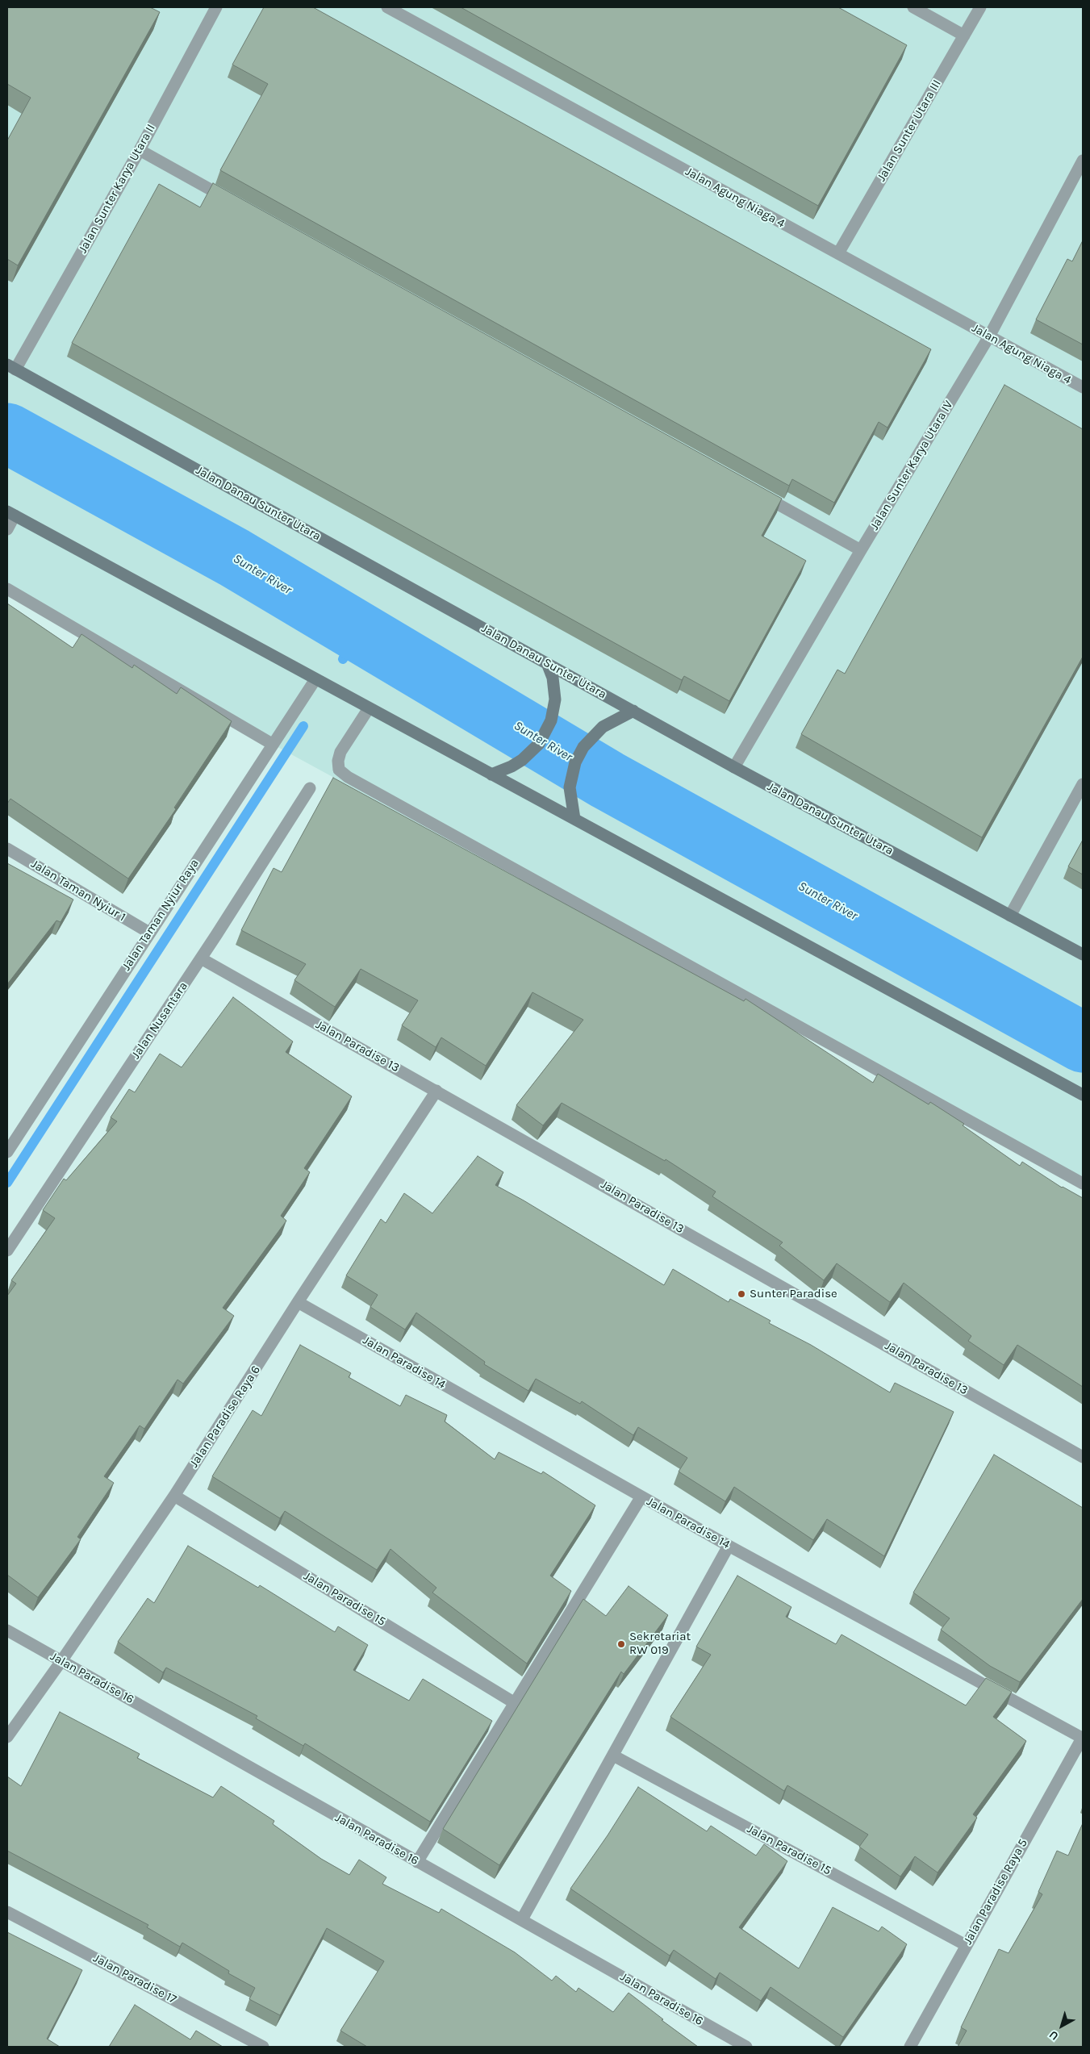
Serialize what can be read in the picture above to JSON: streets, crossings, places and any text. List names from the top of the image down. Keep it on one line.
{"streets":{"main road":["Jalan Danau Sunter Utara"],"street":["Jalan Sunter Utara III","Jalan Sunter Karya Utara II","Jalan Agung Niaga 4","Jalan Sunter Karya Utara IV","Jalan Taman Nyiur 1","Jalan Taman Nyiur Raya","Jalan Nusantara","Jalan Paradise 13","Jalan Paradise 14","Jalan Paradise Raya 6","Jalan Paradise 15","Jalan Paradise 16","Jalan Paradise Raya 5","Jalan Paradise 17"]},"crossings":[["Jalan Sunter Utara III","Jalan Agung Niaga 4"],["Jalan Sunter Karya Utara II","Jalan Danau Sunter Utara"],["Jalan Agung Niaga 4","Jalan Sunter Karya Utara IV"],["Jalan Sunter Karya Utara IV","Jalan Danau Sunter Utara"],["Jalan Taman Nyiur 1","Jalan Taman Nyiur Raya"],["Jalan Nusantara","Jalan Paradise 13"],["Jalan Paradise 13","Jalan Paradise Raya 6"],["Jalan Paradise 14","Jalan Paradise Raya 6"],["Jalan Paradise 14","Jalan Paradise Raya 5"],["Jalan Paradise Raya 6","Jalan Paradise 15"],["Jalan Paradise Raya 6","Jalan Paradise 16"],["Jalan Paradise 15","Jalan Paradise Raya 5"]],"water":["Sunter River"],"places":["Sunter Paradise","Sekretariat RW 019"],"north":"bottom left"}
